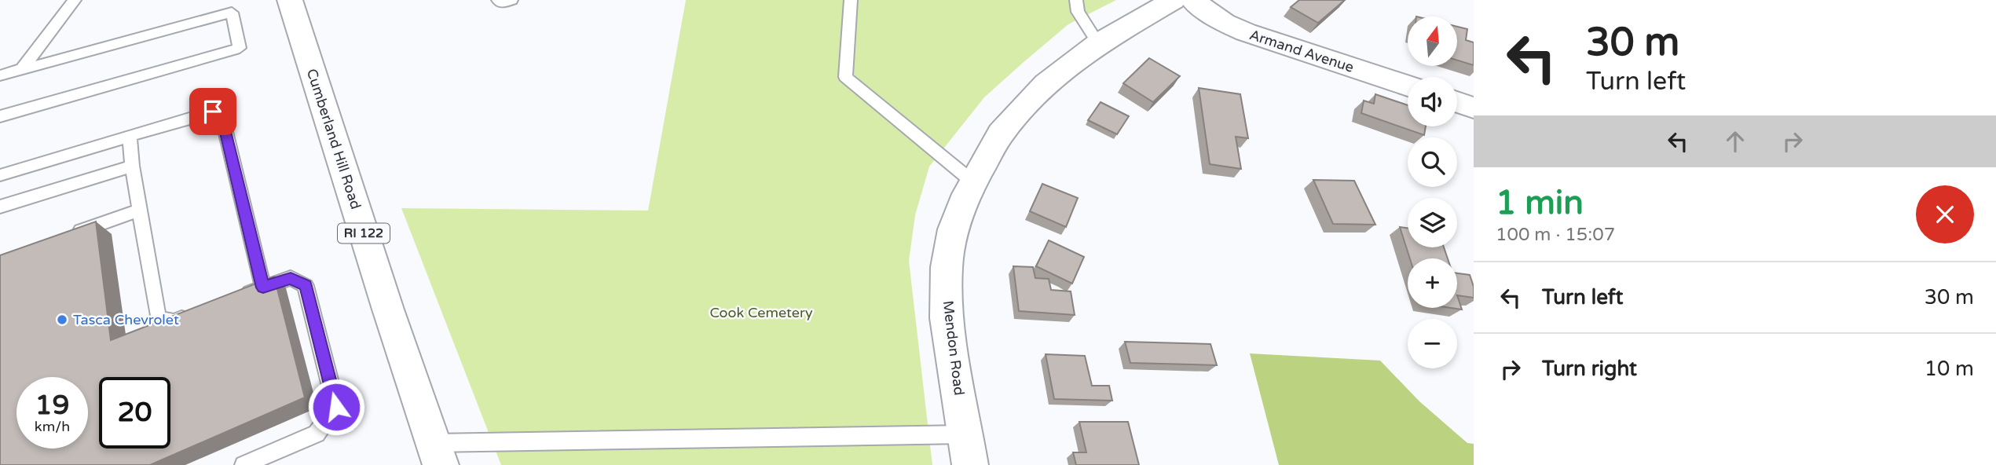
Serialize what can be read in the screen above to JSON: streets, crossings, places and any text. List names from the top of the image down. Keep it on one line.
{"streets":{"main road":["Armand Avenue","Cumberland Hill Road","RI 122","Mendon Road"]},"parks":["Cook Cemetery"],"places":["Tasca Chevrolet"],"north":"top","page":{"turn":["30 m","Turn left"],"map_buttons":["+","−"],"heading":["1 min","100 m · 15:07"],"list":[{"name":"Turn left","value":"30 m"},{"name":"Turn right","value":"10 m"}],"speed":"19 km/h","limit":"20"}}
